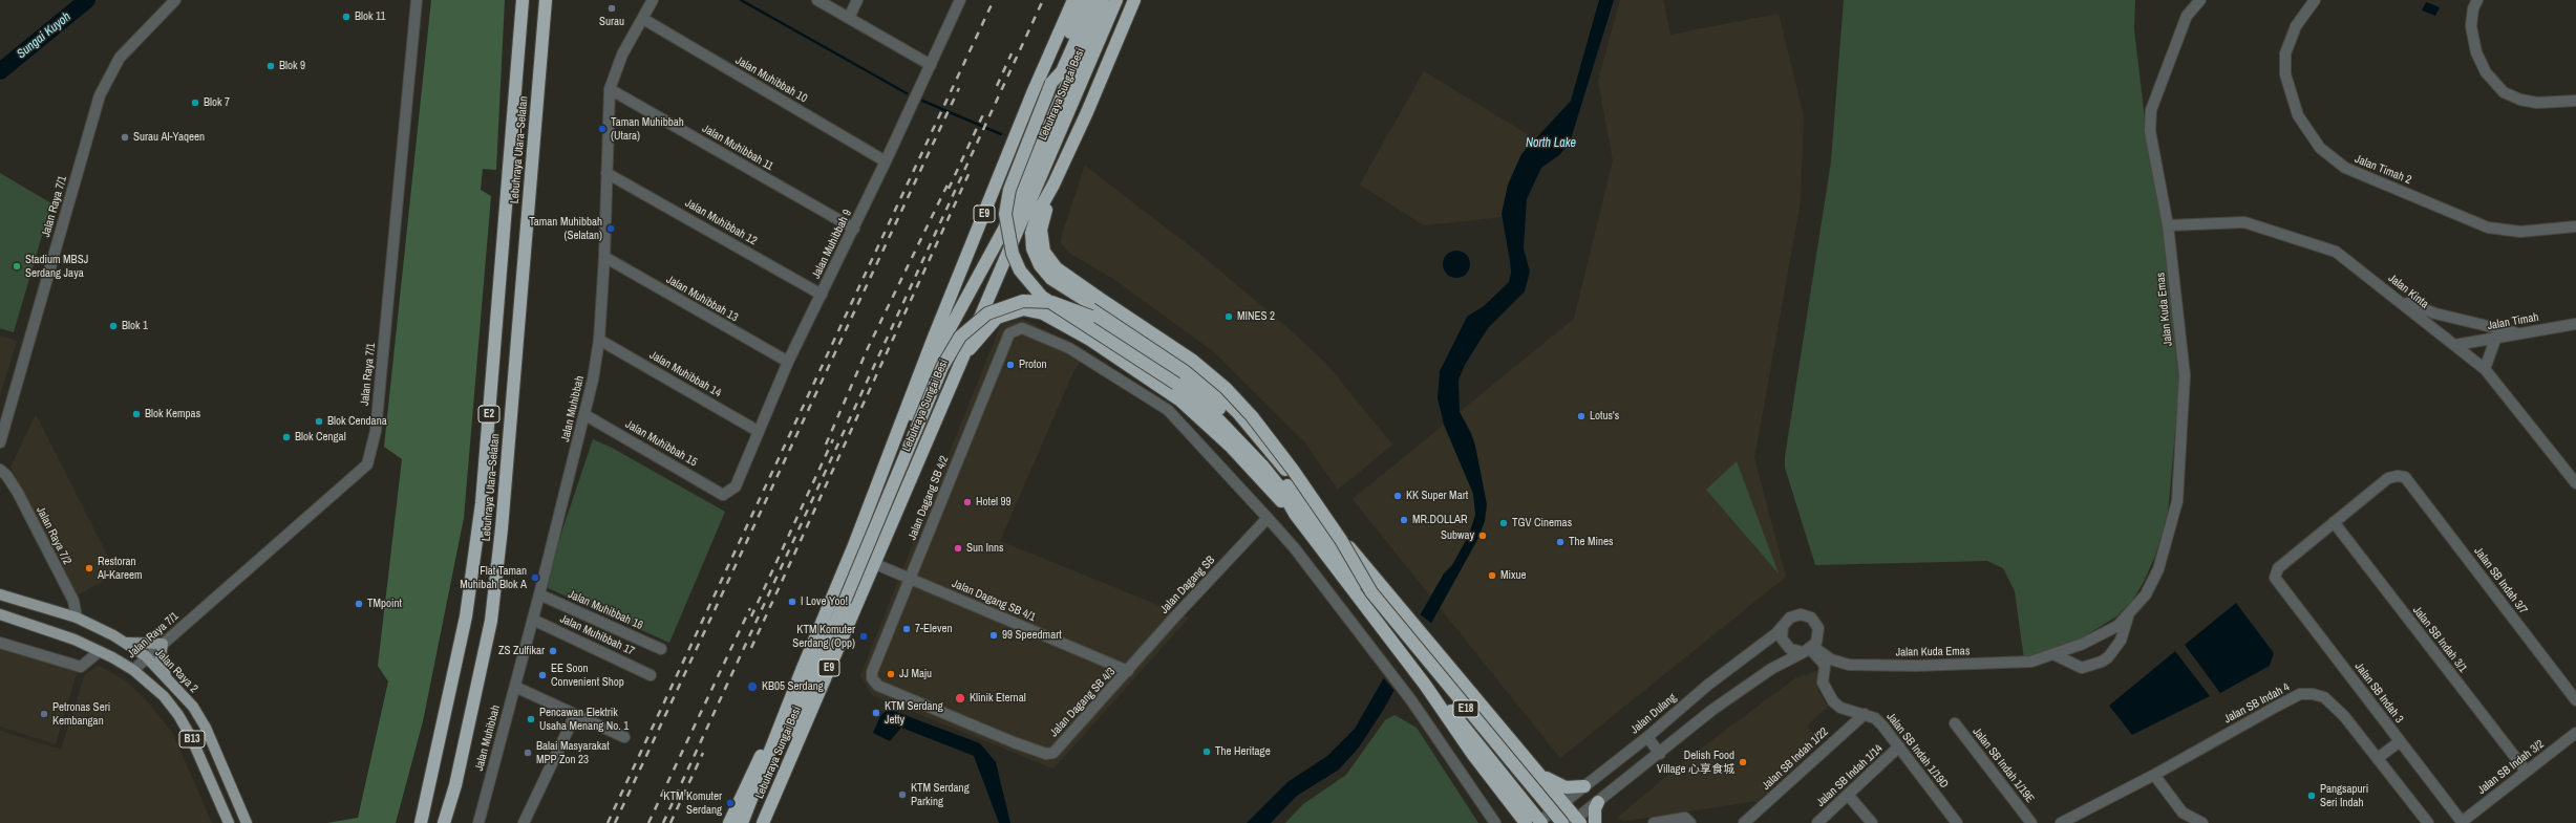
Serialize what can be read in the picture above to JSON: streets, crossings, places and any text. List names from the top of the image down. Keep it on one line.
{"streets":{"highway":["Lebuhraya Sungai Besi","Lebuhraya Utara–Selatan","E9","E2","E18"],"main road":["Jalan Raya 2","B13"],"street":["Jalan Muhibbah 10","Jalan Muhibbah 11","Jalan Timah 2","Jalan Raya 7/1","Jalan Muhibbah 12","Jalan Muhibbah 9","Jalan Kinta","Jalan Muhibbah 13","Jalan Kuda Emas","Jalan Timah","Jalan Muhibbah 14","Jalan Muhibbah","Jalan Muhibbah 15","Jalan Dagang SB 4/2","Jalan Raya 7/2","Jalan SB Indah 3/7","Jalan Dagang SB","Jalan Dagang SB 4/1","Jalan Muhibbah 16","Jalan Muhibbah 17","Jalan SB Indah 3/1","Jalan SB Indah 3","Jalan Dagang SB 4/3","Jalan SB Indah 4","Jalan Dulang","Jalan SB Indah 1/19D","Jalan SB Indah 1/22","Jalan SB Indah 1/19E","Jalan SB Indah 3/2","Jalan SB Indah 1/14"]},"crossings":[["Jalan Muhibbah 10","Jalan Muhibbah 9"],["Jalan Muhibbah 10","Jalan Muhibbah"],["Lebuhraya Sungai Besi","Jalan Dagang SB 4/1"],["Jalan Muhibbah 11","Jalan Muhibbah 9"],["Jalan Muhibbah 11","Jalan Muhibbah"],["Jalan Raya 7/1","Jalan Raya 2"],["Jalan Raya 7/1","B13"],["Jalan Muhibbah 12","Jalan Muhibbah 9"],["Jalan Muhibbah 12","Jalan Muhibbah"],["Jalan Muhibbah 9","Jalan Muhibbah 13"],["Jalan Muhibbah 9","Jalan Muhibbah 14"],["Jalan Muhibbah 9","Jalan Muhibbah 15"],["Jalan Kinta","Jalan Kuda Emas"],["Jalan Kinta","Jalan Timah"],["Jalan Muhibbah 13","Jalan Muhibbah"],["Jalan Kuda Emas","Jalan Dulang"],["Jalan Kuda Emas","Jalan SB Indah 1/19D"],["Jalan Muhibbah 14","Jalan Muhibbah"],["Jalan Muhibbah","Jalan Muhibbah 15"],["Jalan Muhibbah","Jalan Muhibbah 16"],["Jalan Muhibbah","Jalan Muhibbah 17"],["Jalan Dagang SB 4/2","Jalan Dagang SB"],["Jalan Dagang SB 4/2","Jalan Dagang SB 4/1"],["Jalan Dagang SB 4/2","Jalan Dagang SB 4/3"],["Jalan Raya 7/2","Jalan Raya 2"],["Jalan SB Indah 3/7","Jalan SB Indah 3/1"],["Jalan SB Indah 3/7","Jalan SB Indah 3"],["Jalan Dagang SB","Jalan Dagang SB 4/1"],["Jalan Dagang SB","Jalan Dagang SB 4/3"],["Jalan Dagang SB 4/1","Jalan Dagang SB 4/3"],["Jalan SB Indah 3/1","Jalan SB Indah 3"],["Jalan SB Indah 3/1","Jalan SB Indah 3/2"],["Jalan SB Indah 3","Jalan SB Indah 3/2"],["Jalan Dulang","Jalan SB Indah 1/19D"],["Jalan SB Indah 1/19D","Jalan SB Indah 1/22"],["Jalan SB Indah 1/19D","Jalan SB Indah 1/14"]],"water":["Sungai Kuyoh","North Lake"],"places":["Surau","Blok 11","Blok 9","Blok 7","Taman Muhibbah (Utara)","Surau Al-Yaqeen","Taman Muhibbah (Selatan)","Stadium MBSJ Serdang Jaya","MINES 2","Blok 1","Proton","Blok Kempas","Lotus's","Blok Cendana","Blok Cengal","KK Super Mart","Hotel 99","MR.DOLLAR","TGV Cinemas","Subway","The Mines","Sun Inns","Restoran Al-Kareem","Mixue","Flat Taman Muhibah Blok A","I Love Yoo!","TMpoint","7-Eleven","99 Speedmart","KTM Komuter Serdang (Opp)","ZS Zulfikar","JJ Maju","EE Soon Convenient Shop","KB05 Serdang","Klinik Eternal","KTM Serdang Jetty","Petronas Seri Kembangan","Pencawan Elektrik Usaha Menang No. 1","The Heritage","Balai Masyarakat MPP Zon 23","Delish Food Village 心享食城","KTM Serdang Parking","Pangsapuri Seri Indah","KTM Komuter Serdang"]}
